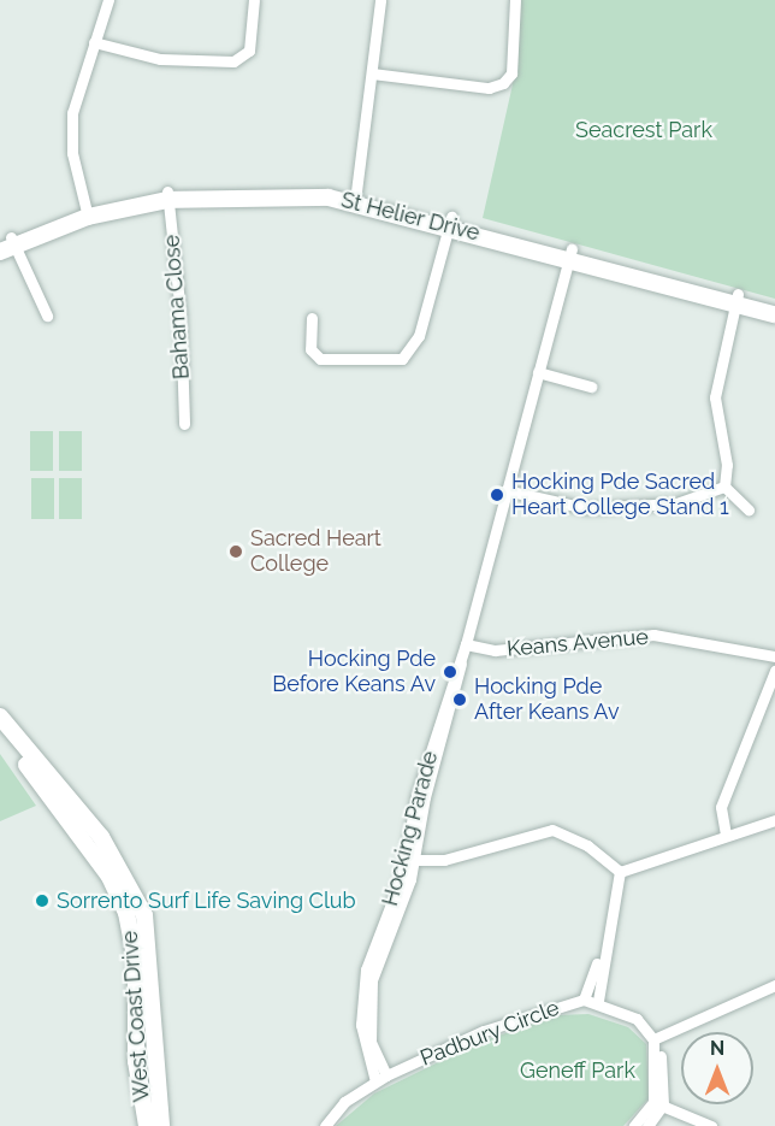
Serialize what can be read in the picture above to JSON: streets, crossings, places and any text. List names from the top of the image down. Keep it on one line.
{"streets":{"main road":["St Helier Drive","West Coast Drive"],"street":["Bahama Close","Keans Avenue","Hocking Parade","Padbury Circle"]},"crossings":[["St Helier Drive","Bahama Close"],["St Helier Drive","Hocking Parade"],["Keans Avenue","Hocking Parade"],["Hocking Parade","Padbury Circle"]],"parks":["Seacrest Park","Geneff Park"],"places":["Hocking Pde Sacred Heart College Stand 1","Sacred Heart College","Hocking Pde Before Keans Av","Hocking Pde After Keans Av","Sorrento Surf Life Saving Club"],"north":"top"}
